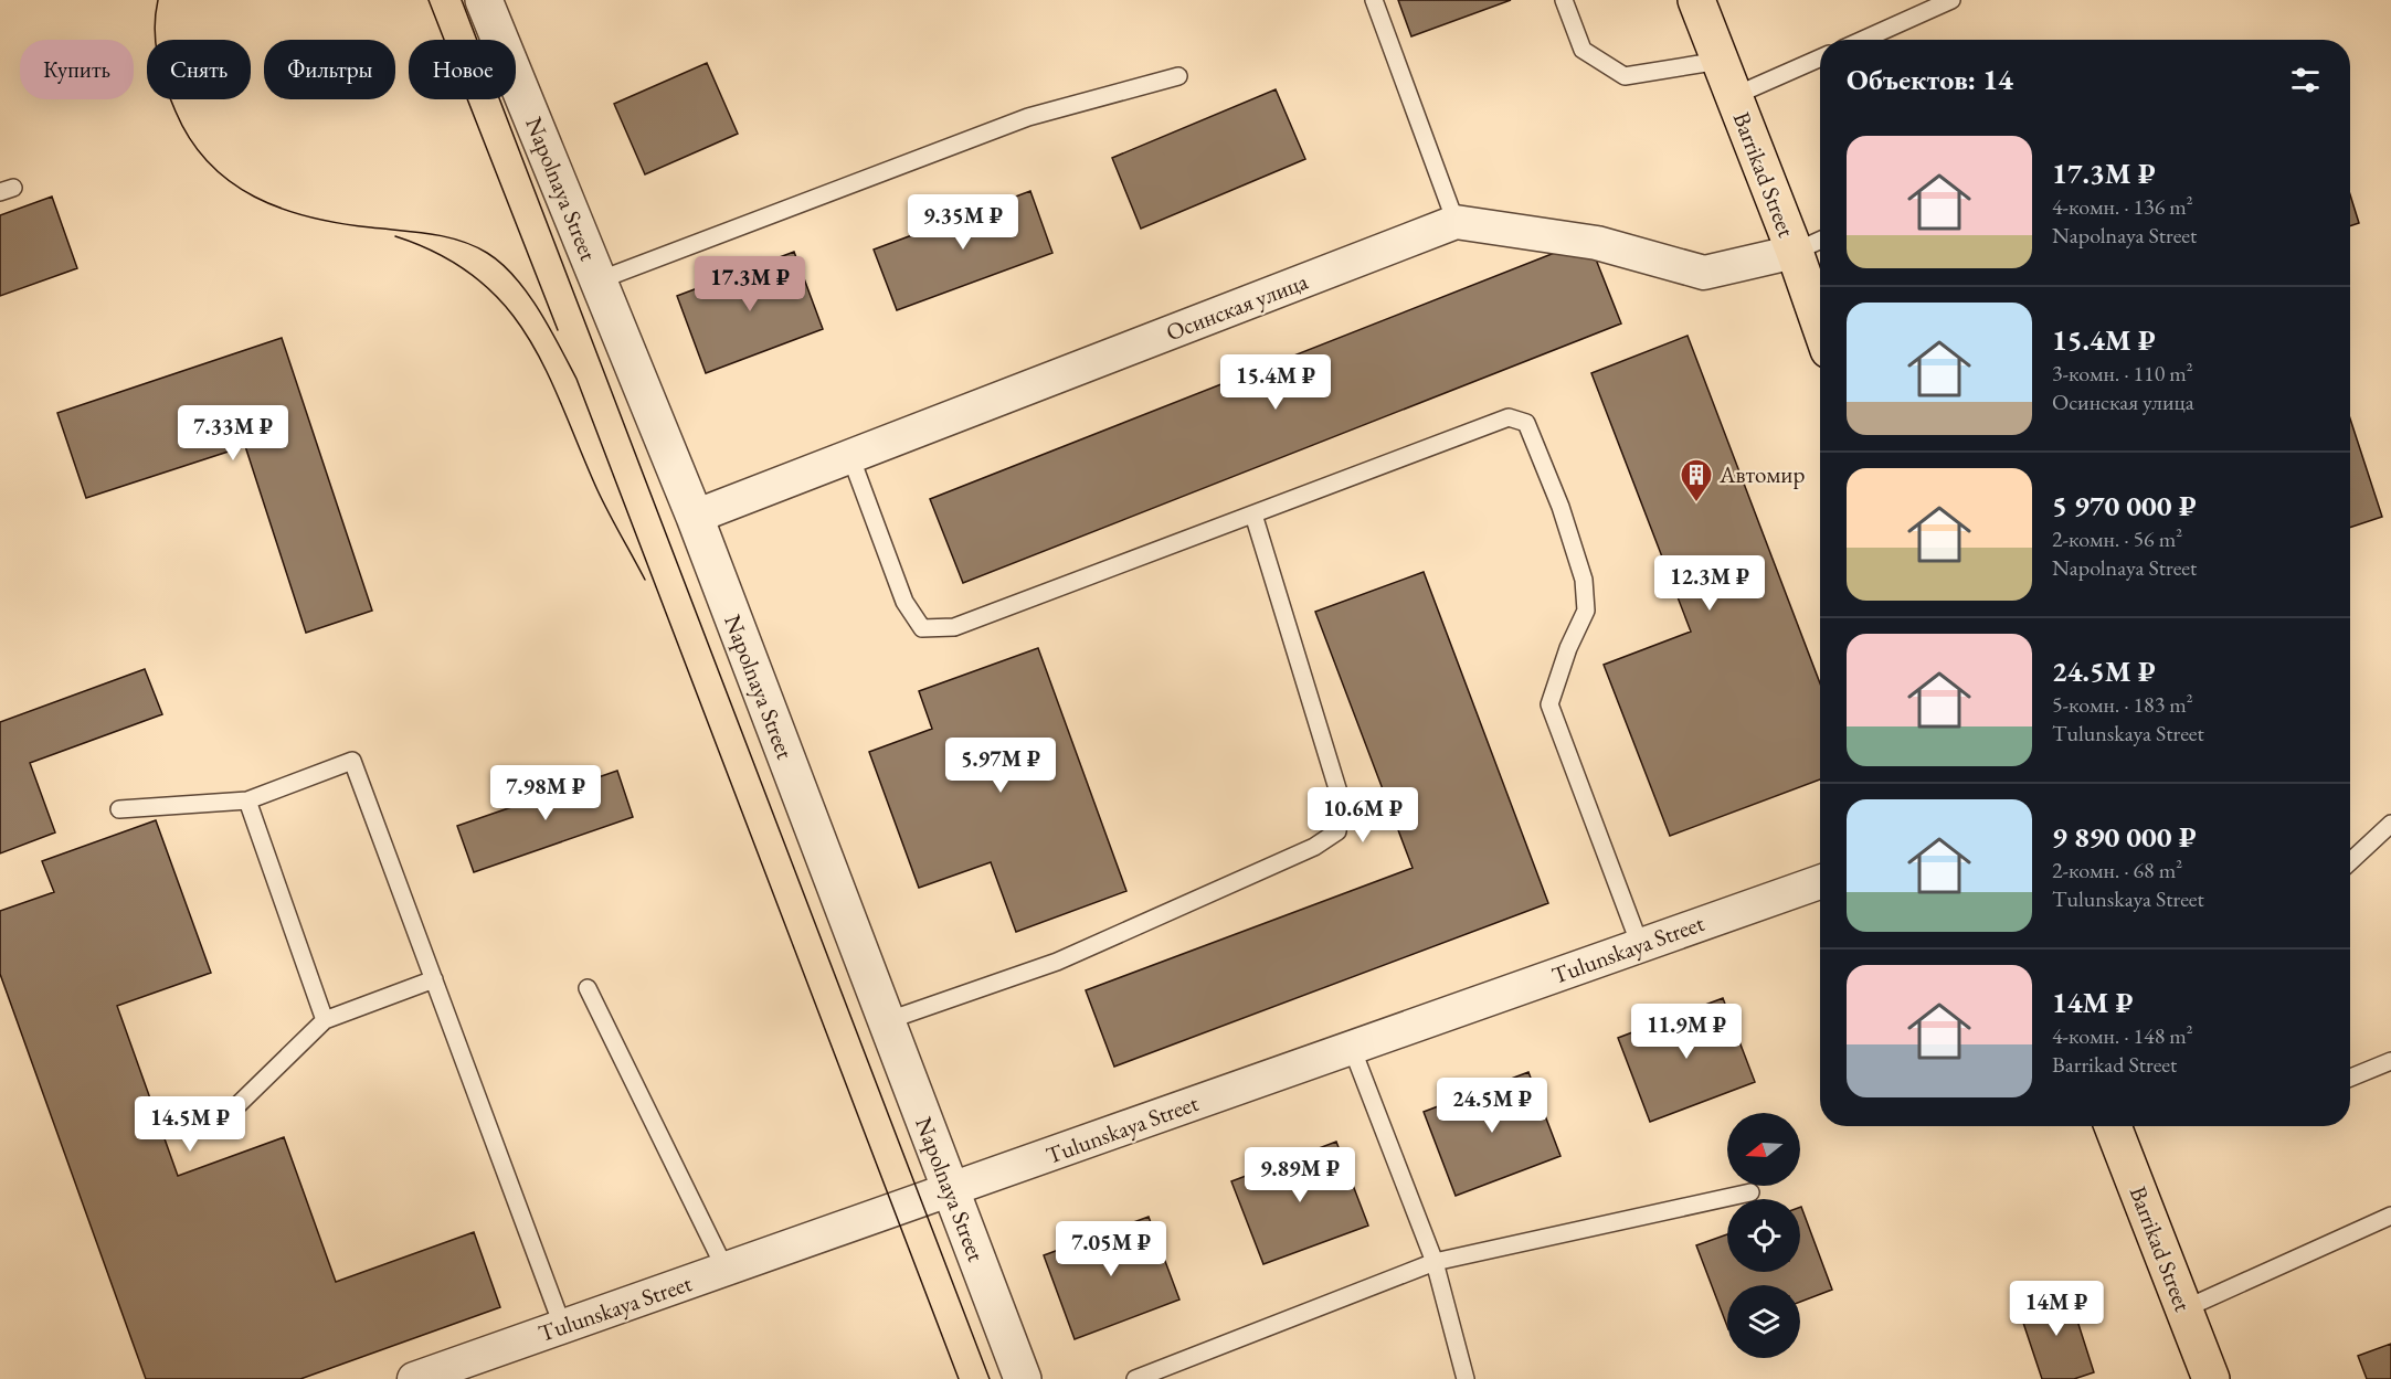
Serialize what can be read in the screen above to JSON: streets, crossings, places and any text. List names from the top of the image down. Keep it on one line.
{"streets":{"main road":["Barrikad Street"],"street":["Napolnaya Street","Осинская улица","Tulunskaya Street"]},"crossings":[["Barrikad Street","Осинская улица"],["Napolnaya Street","Осинская улица"],["Napolnaya Street","Tulunskaya Street"]],"places":{"building":["Автомир"]},"north":"left","page":{"chip":["Купить","Снять","Фильтры","Новое"],"heading":"Объектов: 14","list":[{"name":"17.3M ₽","note":"4-комн. · 136 m² · Napolnaya Street"},{"name":"15.4M ₽","note":"3-комн. · 110 m² · Осинская улица"},{"name":"5 970 000 ₽","note":"2-комн. · 56 m² · Napolnaya Street"},{"name":"24.5M ₽","note":"5-комн. · 183 m² · Tulunskaya Street"},{"name":"9 890 000 ₽","note":"2-комн. · 68 m² · Tulunskaya Street"},{"name":"14M ₽","note":"4-комн. · 148 m² · Barrikad Street"}],"price":["9.35M ₽","17.3M ₽","15.4M ₽","7.33M ₽","12.3M ₽","5.97M ₽","7.98M ₽","10.6M ₽","11.9M ₽","24.5M ₽","14.5M ₽","9.89M ₽","7.05M ₽","14M ₽"]}}
